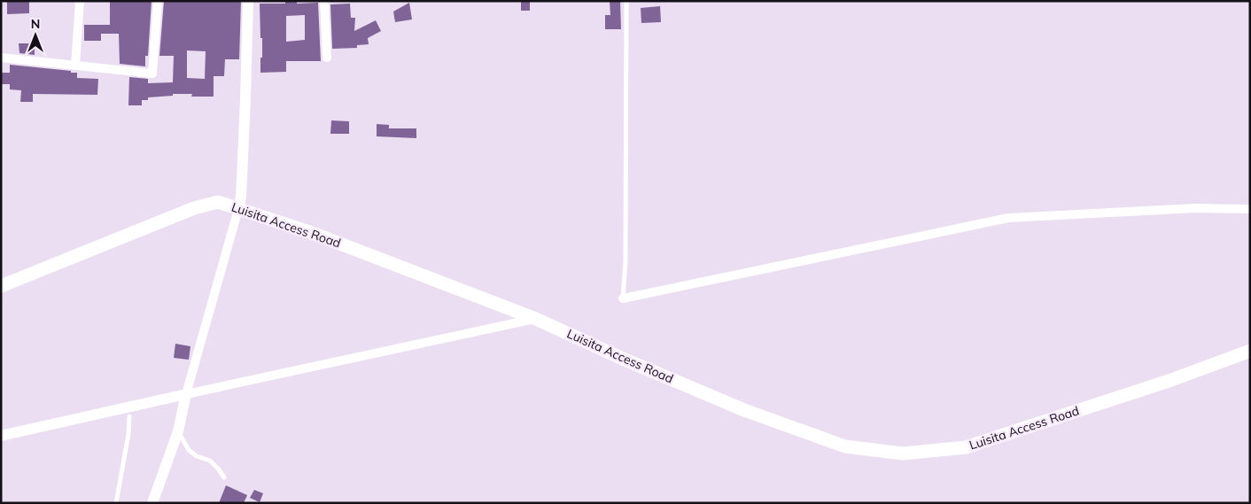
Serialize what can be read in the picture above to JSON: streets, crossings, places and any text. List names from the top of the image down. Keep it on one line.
{"streets":{"main road":["Luisita Access Road"]},"north":"top"}
